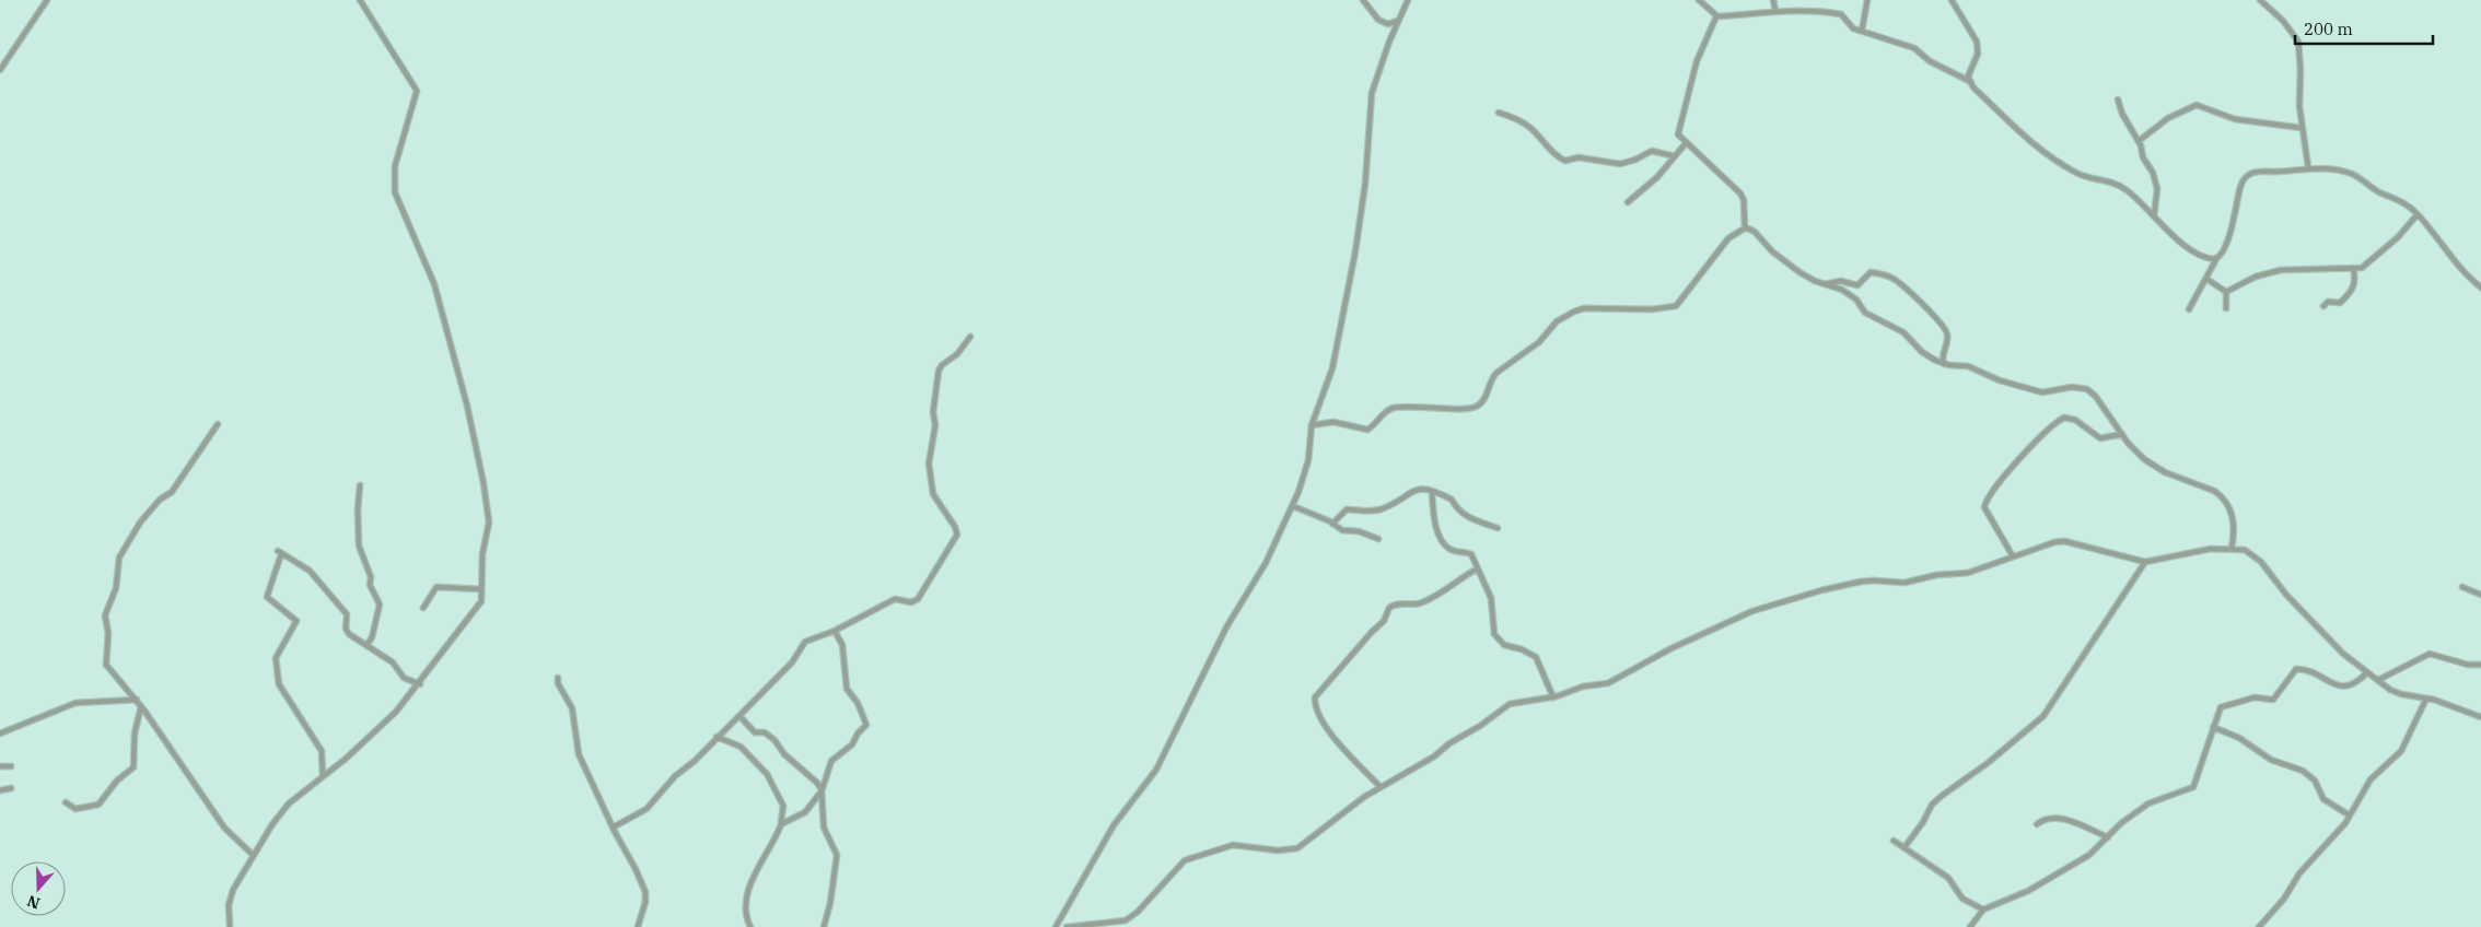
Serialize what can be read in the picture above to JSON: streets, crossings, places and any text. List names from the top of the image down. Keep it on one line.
{"scale_bar":"200 m","north":"bottom"}
